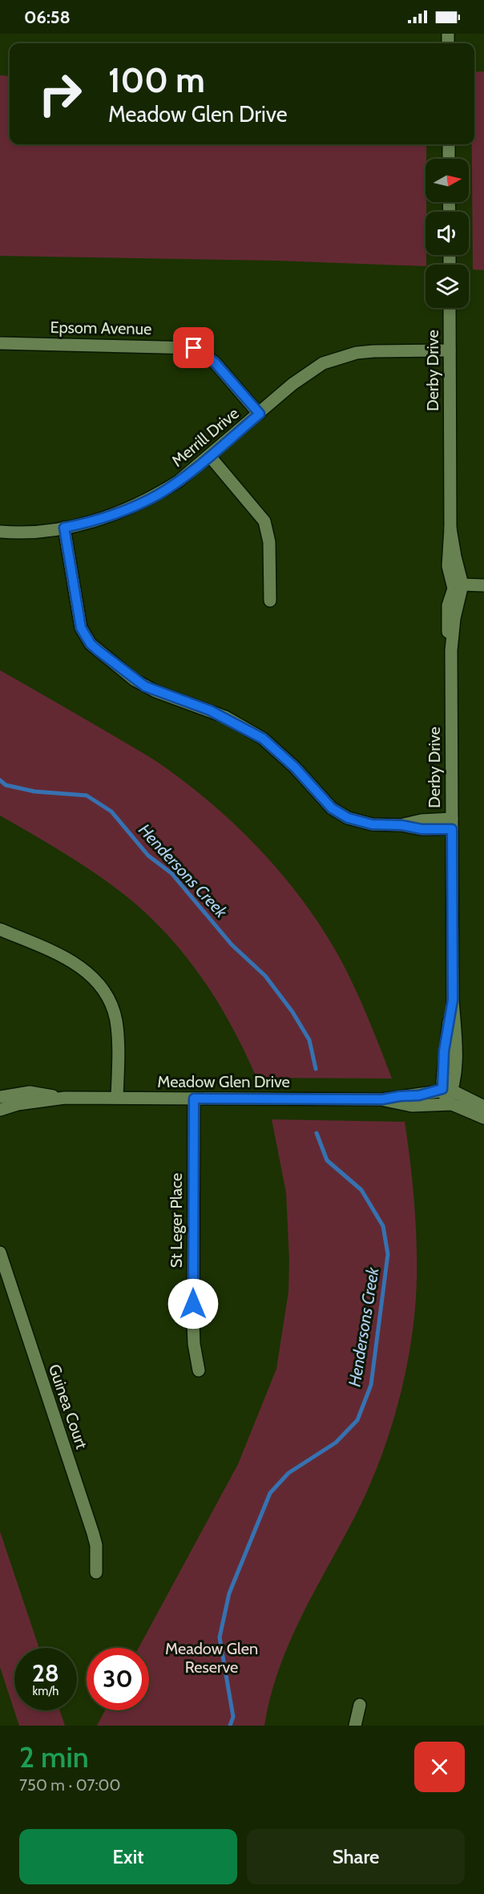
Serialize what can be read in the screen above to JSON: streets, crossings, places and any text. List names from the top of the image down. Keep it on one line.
{"streets":{"street":["Epsom Avenue","Derby Drive","Merrill Drive","Meadow Glen Drive","St Leger Place","Guinea Court"]},"crossings":[["Epsom Avenue","Merrill Drive"],["Derby Drive","Merrill Drive"],["Derby Drive","Meadow Glen Drive"],["Meadow Glen Drive","St Leger Place"]],"water":["Hendersons Creek"],"parks":["Meadow Glen Reserve"],"north":"right","page":{"status":"06:58","turn":["100 m","Meadow Glen Drive"],"speed":"28 km/h","limit":"30","heading":["2 min","750 m · 07:00"],"buttons":["Exit","Share"]}}
